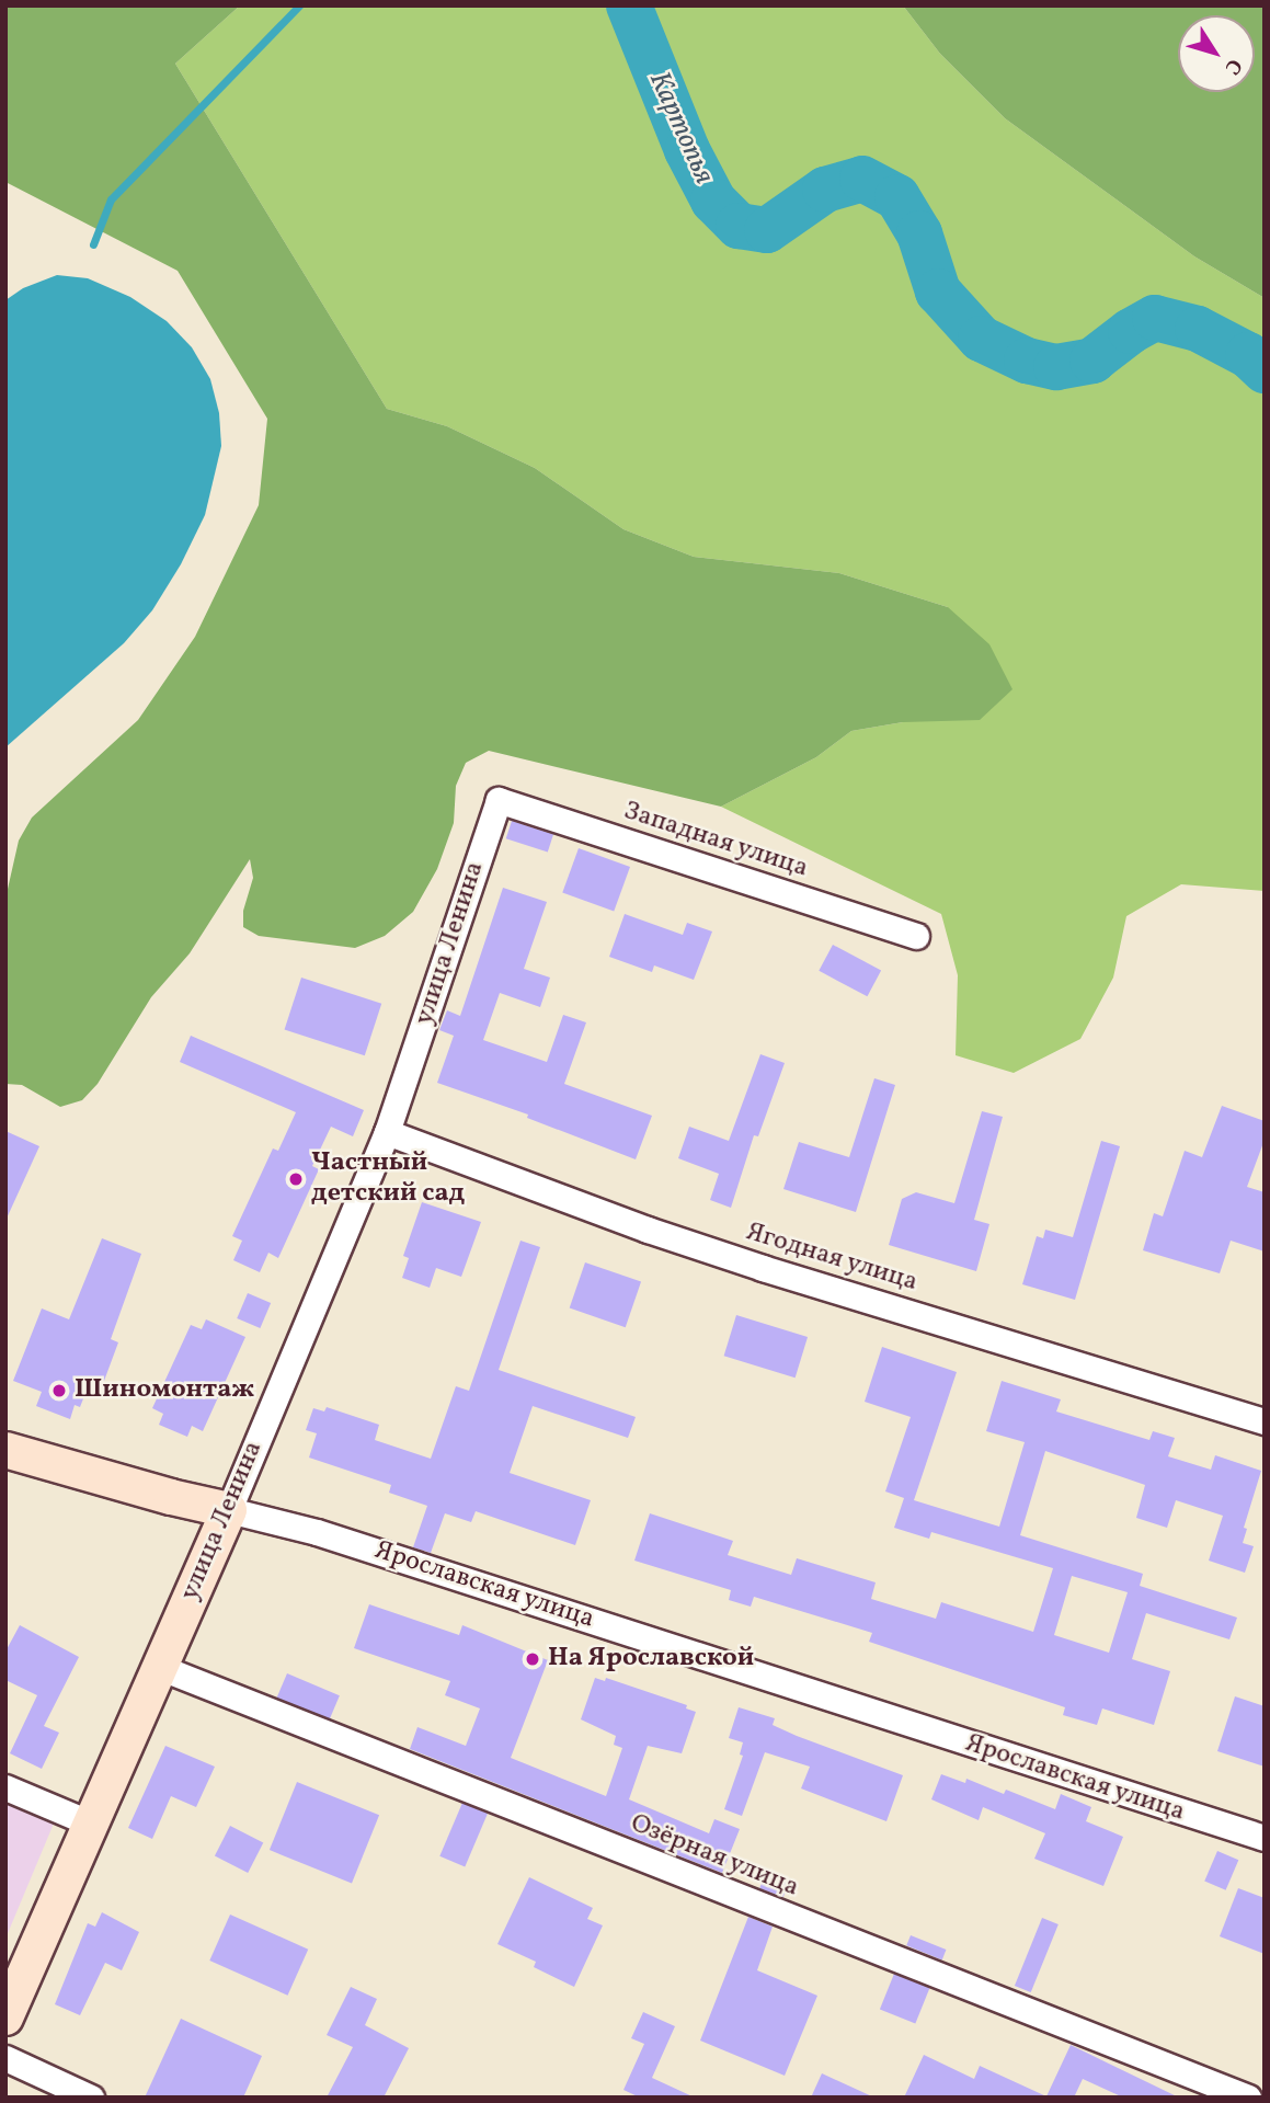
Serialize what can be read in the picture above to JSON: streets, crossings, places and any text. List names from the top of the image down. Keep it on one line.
{"streets":{"main road":["улица Ленина","Ярославская улица"],"street":["Западная улица","Ягодная улица","Озёрная улица"]},"crossings":[["Западная улица","улица Ленина"],["улица Ленина","Ягодная улица"],["улица Ленина","Ярославская улица"],["улица Ленина","Озёрная улица"]],"water":["Картопья"],"places":["Частный детский сад","Шиномонтаж","На Ярославской"],"north":"bottom right"}
